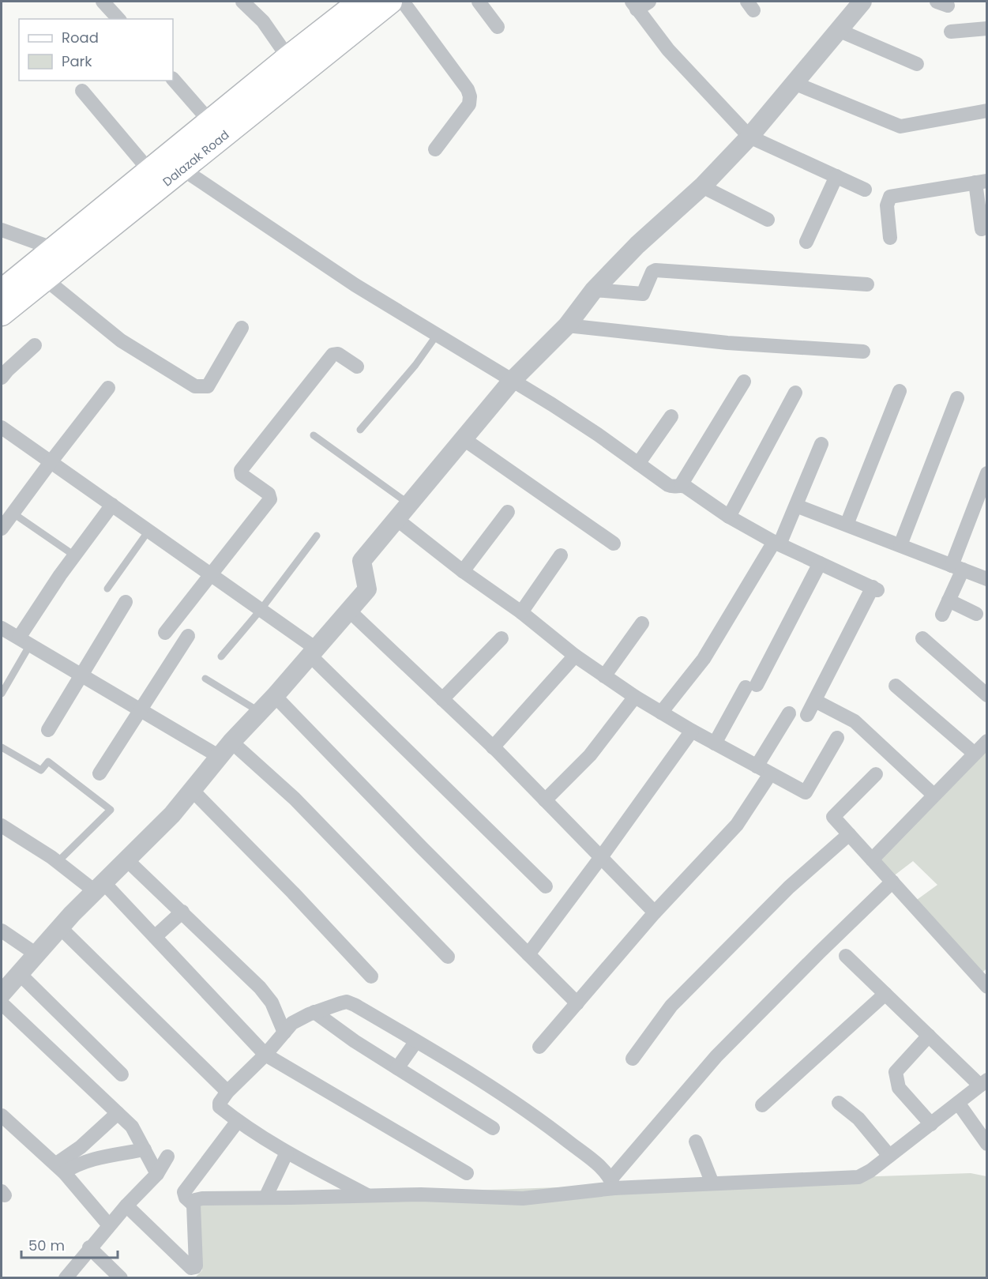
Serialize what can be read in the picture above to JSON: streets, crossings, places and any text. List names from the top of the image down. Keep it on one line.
{"streets":{"main road":["Dalazak Road"]},"legend":["Road","Park"],"scale_bar":"50 m"}
